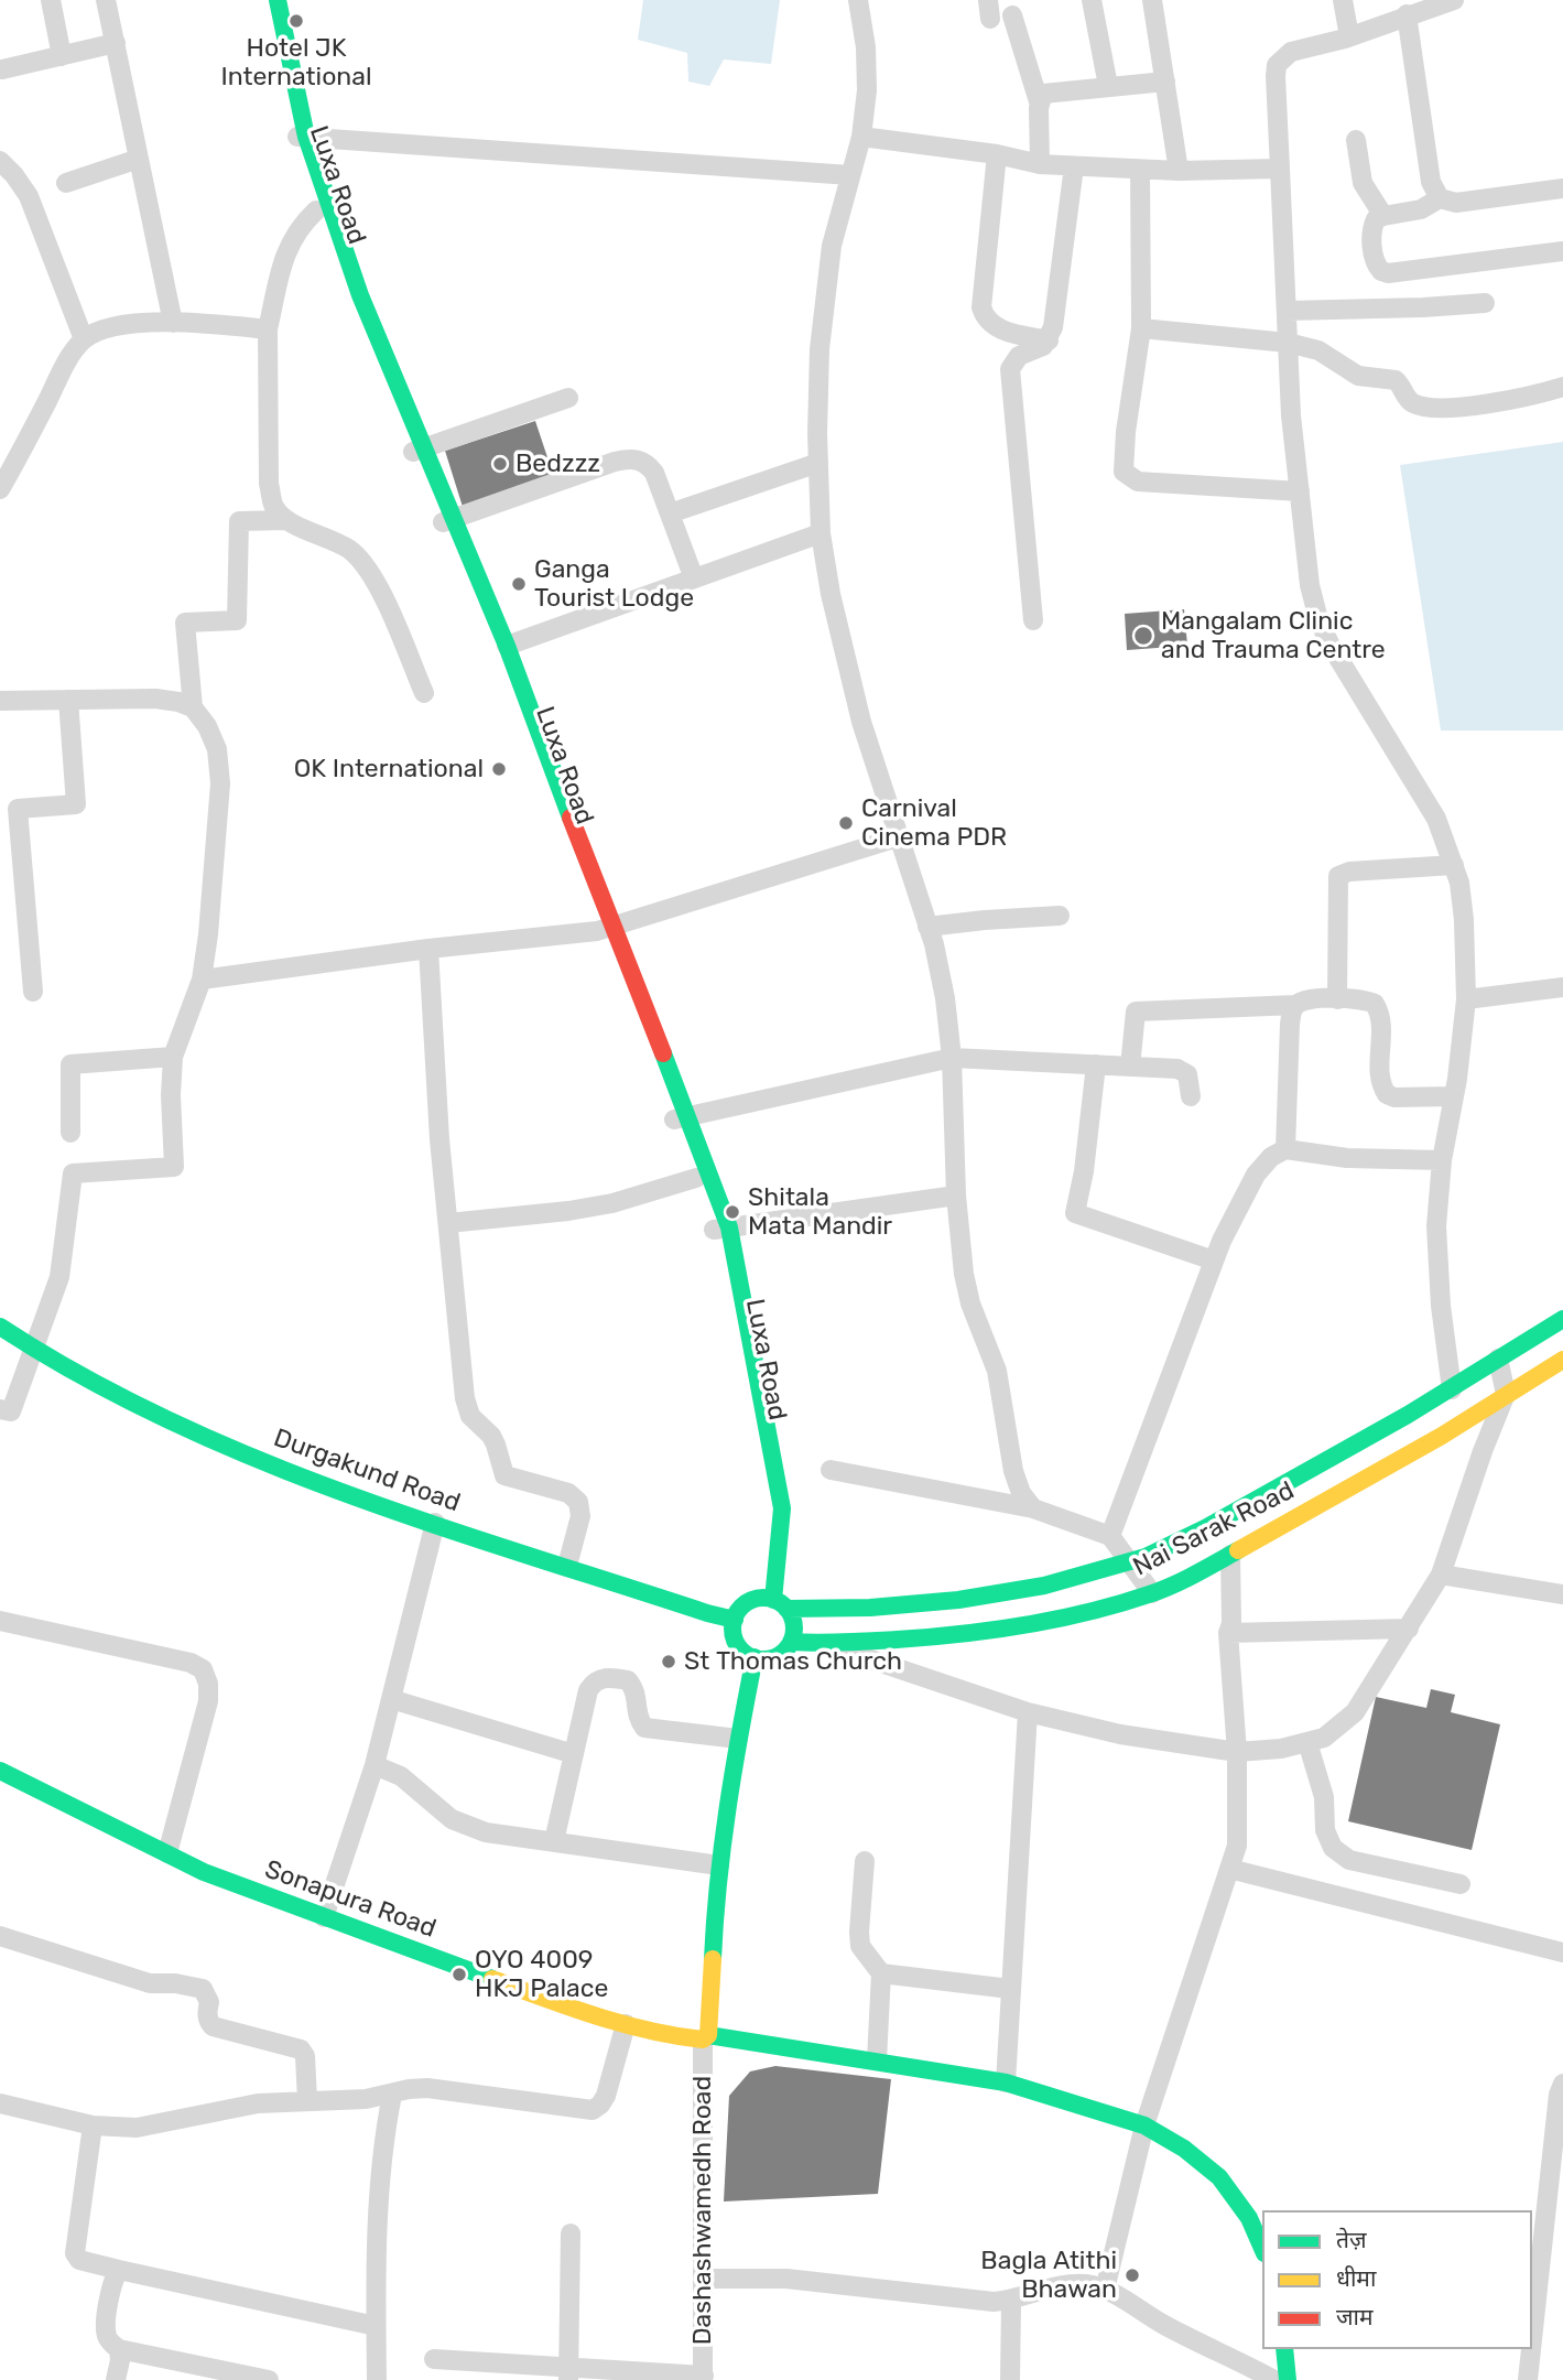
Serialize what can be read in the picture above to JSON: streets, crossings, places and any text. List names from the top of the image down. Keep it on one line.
{"streets":{"street":["Luxa Road","Durgakund Road","Nai Sarak Road","Sonapura Road","Dashashwamedh Road"]},"crossings":[["Luxa Road","Durgakund Road"],["Luxa Road","Nai Sarak Road"],["Durgakund Road","Nai Sarak Road"],["Sonapura Road","Dashashwamedh Road"]],"places":["Hotel JK International","Bedzzz","Ganga Tourist Lodge","Mangalam Clinic and Trauma Centre","OK International","Carnival Cinema PDR","Shitala Mata Mandir","St Thomas Church","OYO 4009 HKJ Palace","Bagla Atithi Bhawan"],"legend":["तेज़","धीमा","जाम"]}
